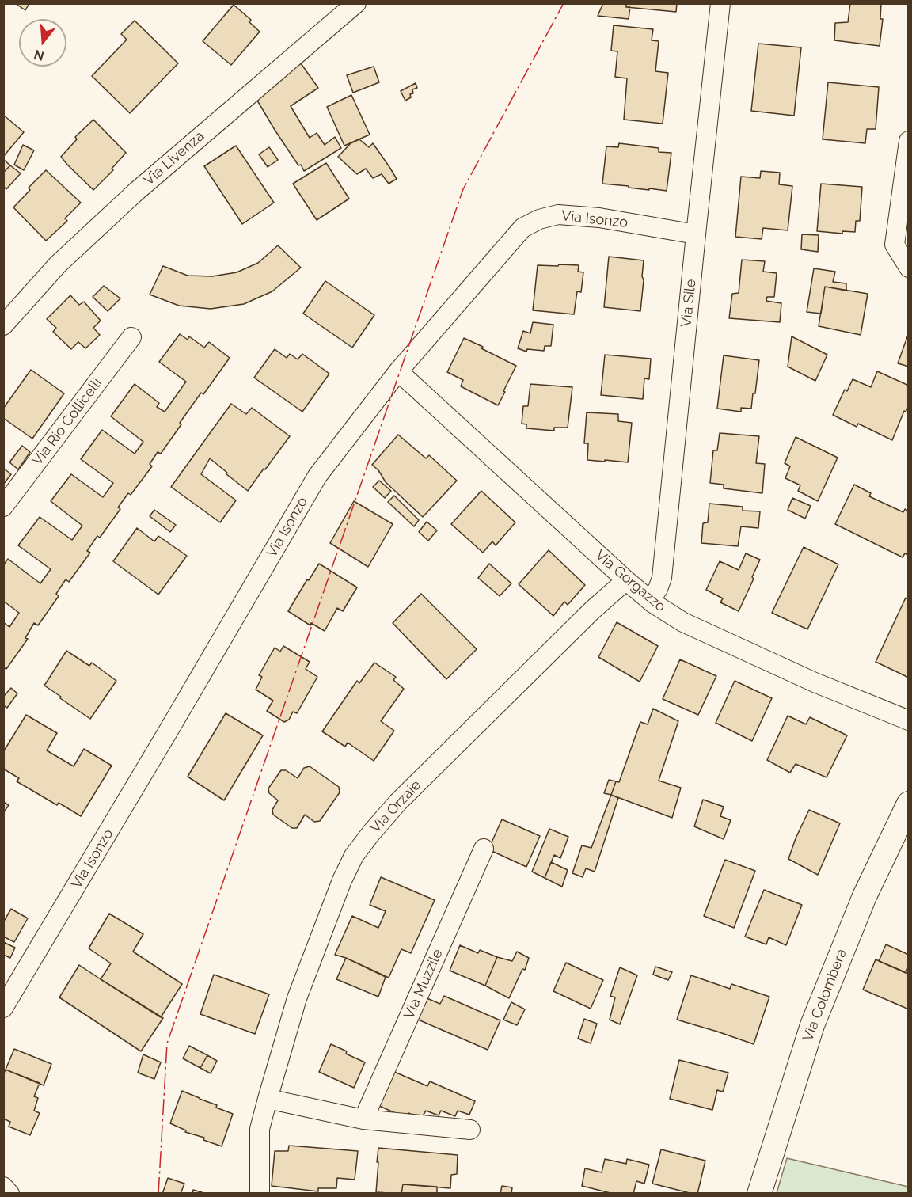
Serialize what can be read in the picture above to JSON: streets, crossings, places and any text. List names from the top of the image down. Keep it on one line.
{"streets":{"street":["Via Livenza","Via Isonzo","Via Sile","Via Rio Collicelli","Via Gorgazzo","Via Orzaie","Via Muzzile","Via Colombera"]},"crossings":[["Via Isonzo","Via Sile"],["Via Isonzo","Via Gorgazzo"],["Via Sile","Via Gorgazzo"],["Via Gorgazzo","Via Orzaie"]],"north":"bottom"}
